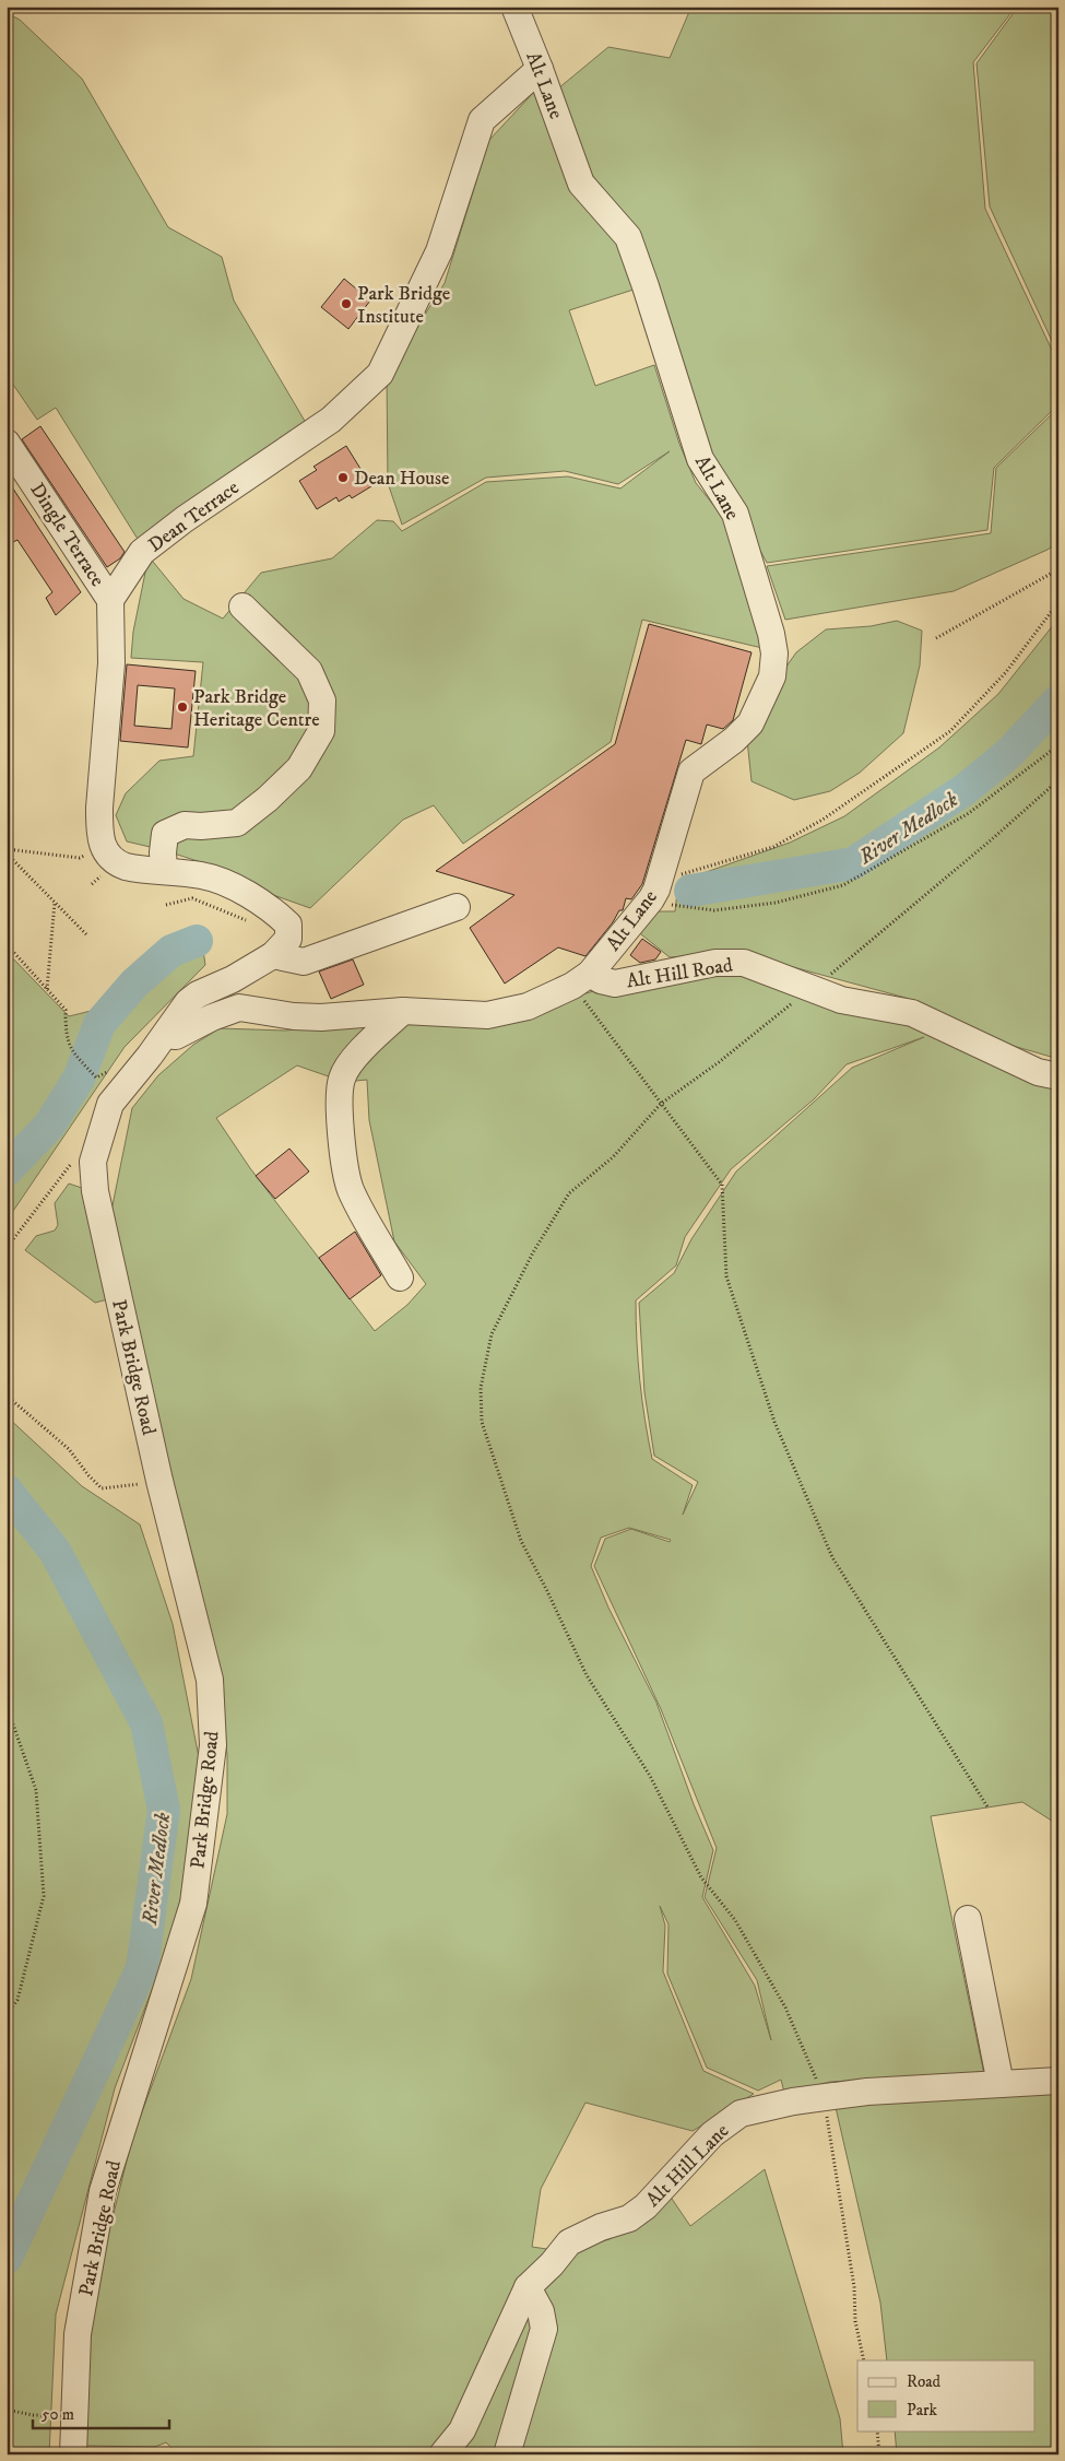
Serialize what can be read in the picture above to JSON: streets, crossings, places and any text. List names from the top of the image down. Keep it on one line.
{"streets":{"street":["Alt Lane","Dean Terrace","Dingle Terrace","Alt Hill Road","Park Bridge Road","Alt Hill Lane"]},"crossings":[["Alt Lane","Dean Terrace"],["Alt Lane","Alt Hill Road"],["Dean Terrace","Dingle Terrace"]],"water":["River Medlock"],"places":["Park Bridge Institute","Dean House","Park Bridge Heritage Centre"],"legend":["Road","Park"],"scale_bar":"50 m"}
